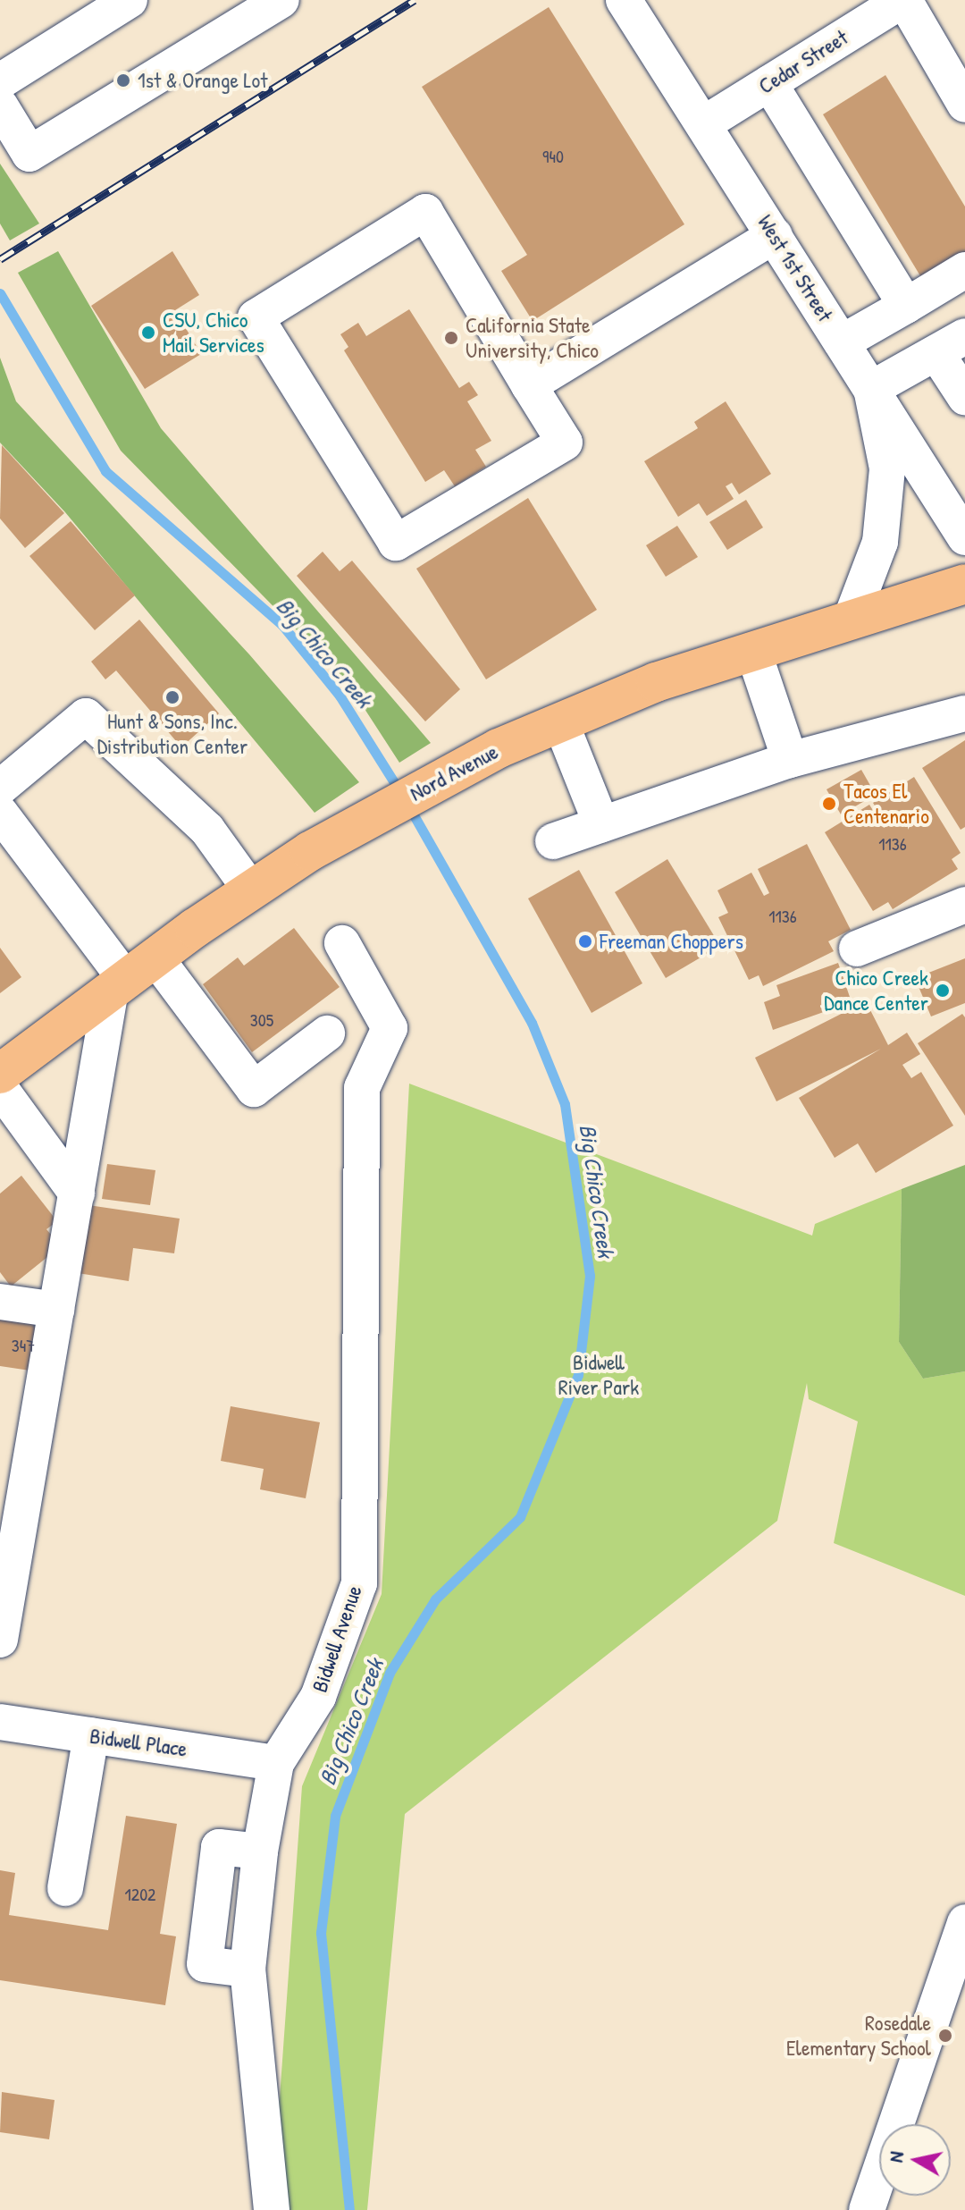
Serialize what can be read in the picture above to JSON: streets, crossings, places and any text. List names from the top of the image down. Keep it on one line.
{"streets":{"main road":["Nord Avenue"],"street":["Cedar Street","West 1st Street","Bidwell Avenue","Bidwell Place"]},"crossings":[["Cedar Street","West 1st Street"],["Bidwell Avenue","Bidwell Place"]],"water":["Big Chico Creek"],"parks":["Bidwell River Park"],"places":["1st & Orange Lot","CSU, Chico Mail Services","California State University, Chico","Hunt & Sons, Inc. Distribution Center","Tacos El Centenario","Freeman Choppers","Chico Creek Dance Center","Rosedale Elementary School"],"house_numbers":["940","1136","1136","305","347","1202"],"north":"left"}
